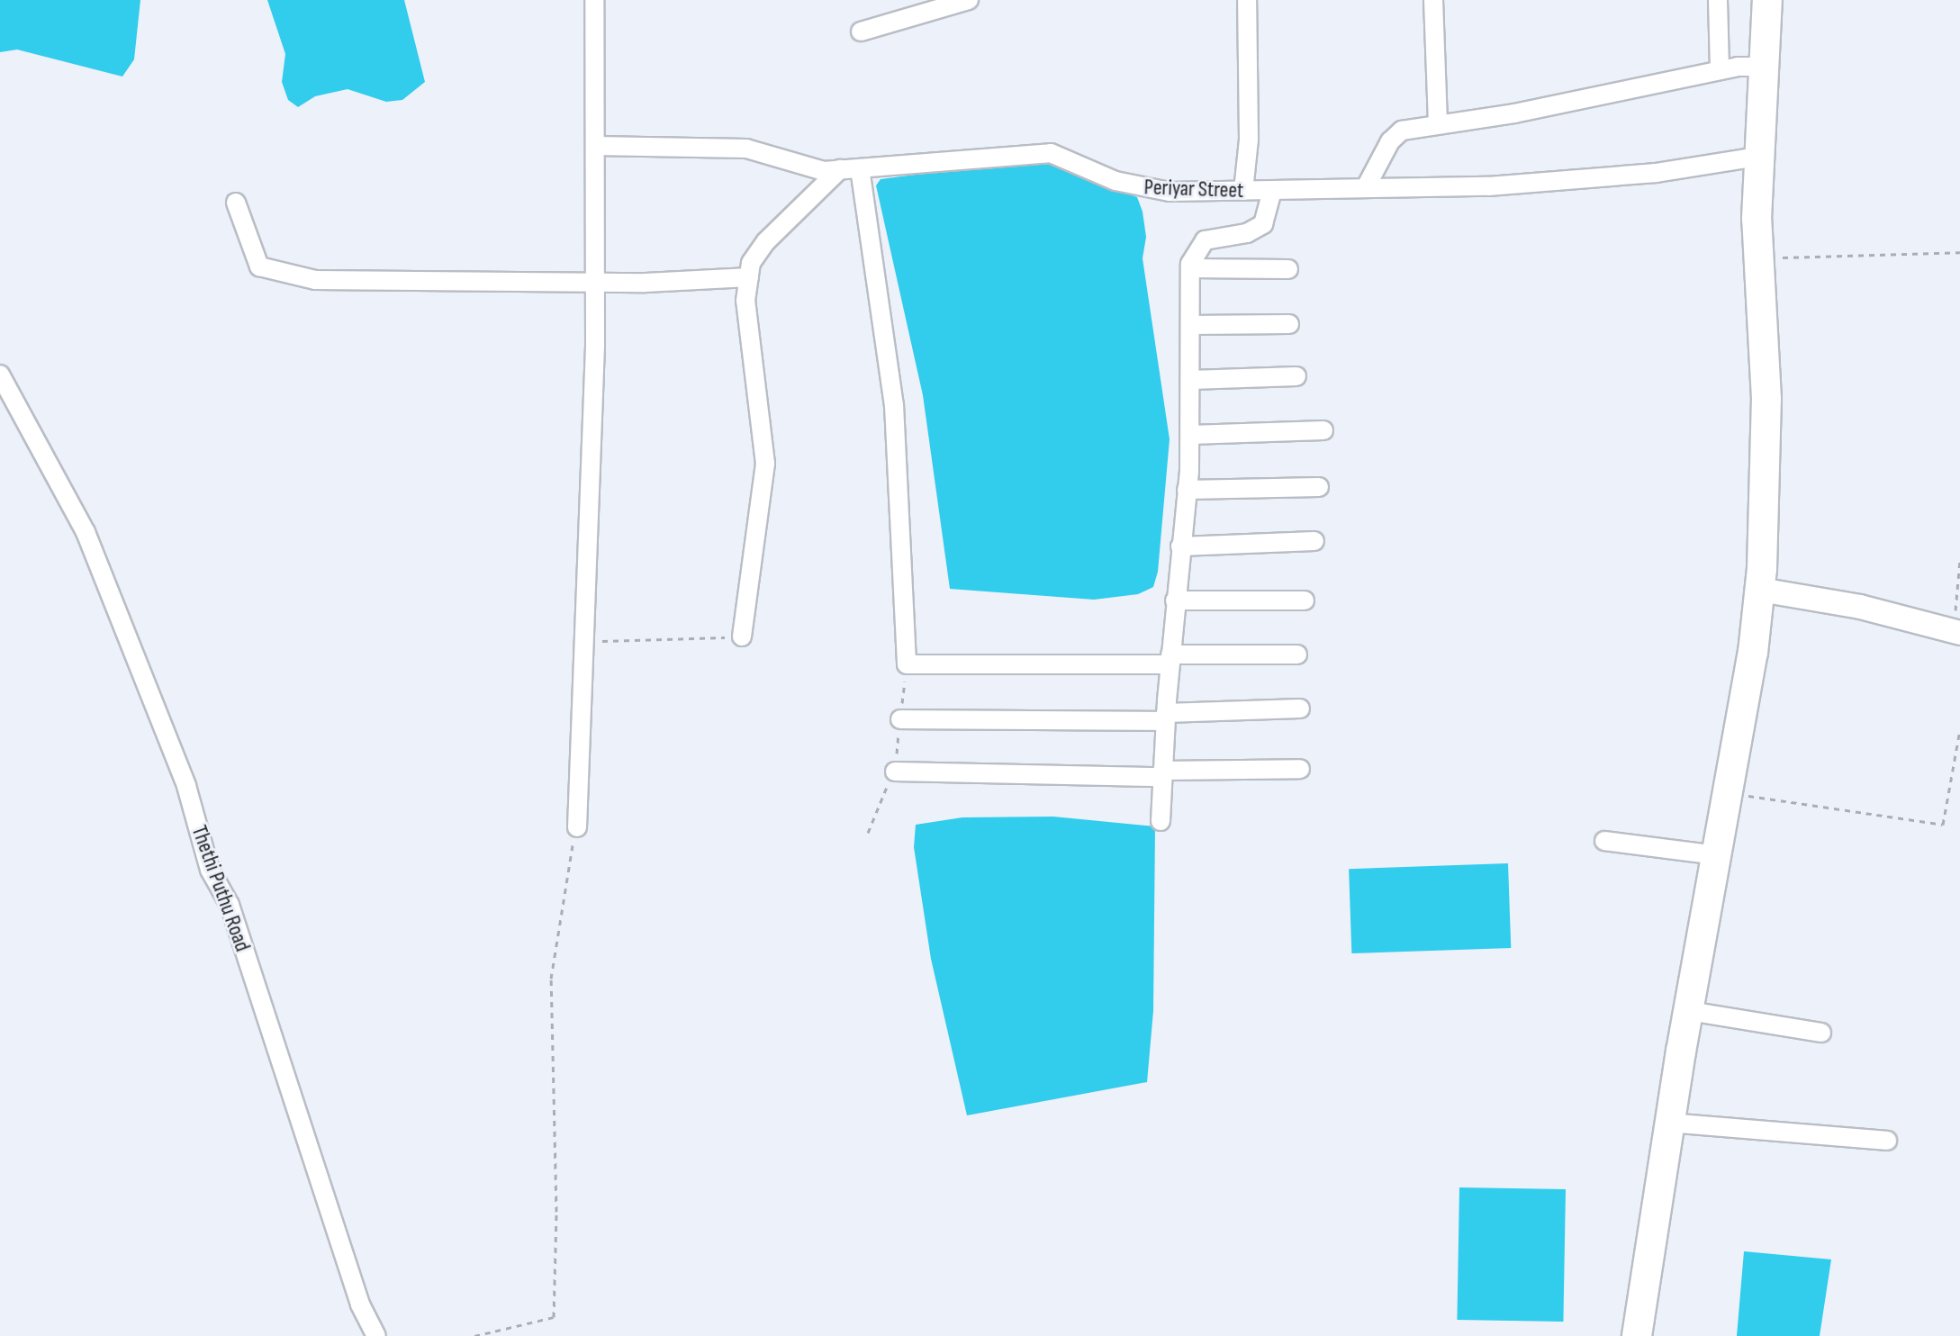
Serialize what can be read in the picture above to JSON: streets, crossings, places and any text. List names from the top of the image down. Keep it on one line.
{"streets":{"street":["Periyar Street","Thethi Puthu Road"]}}
